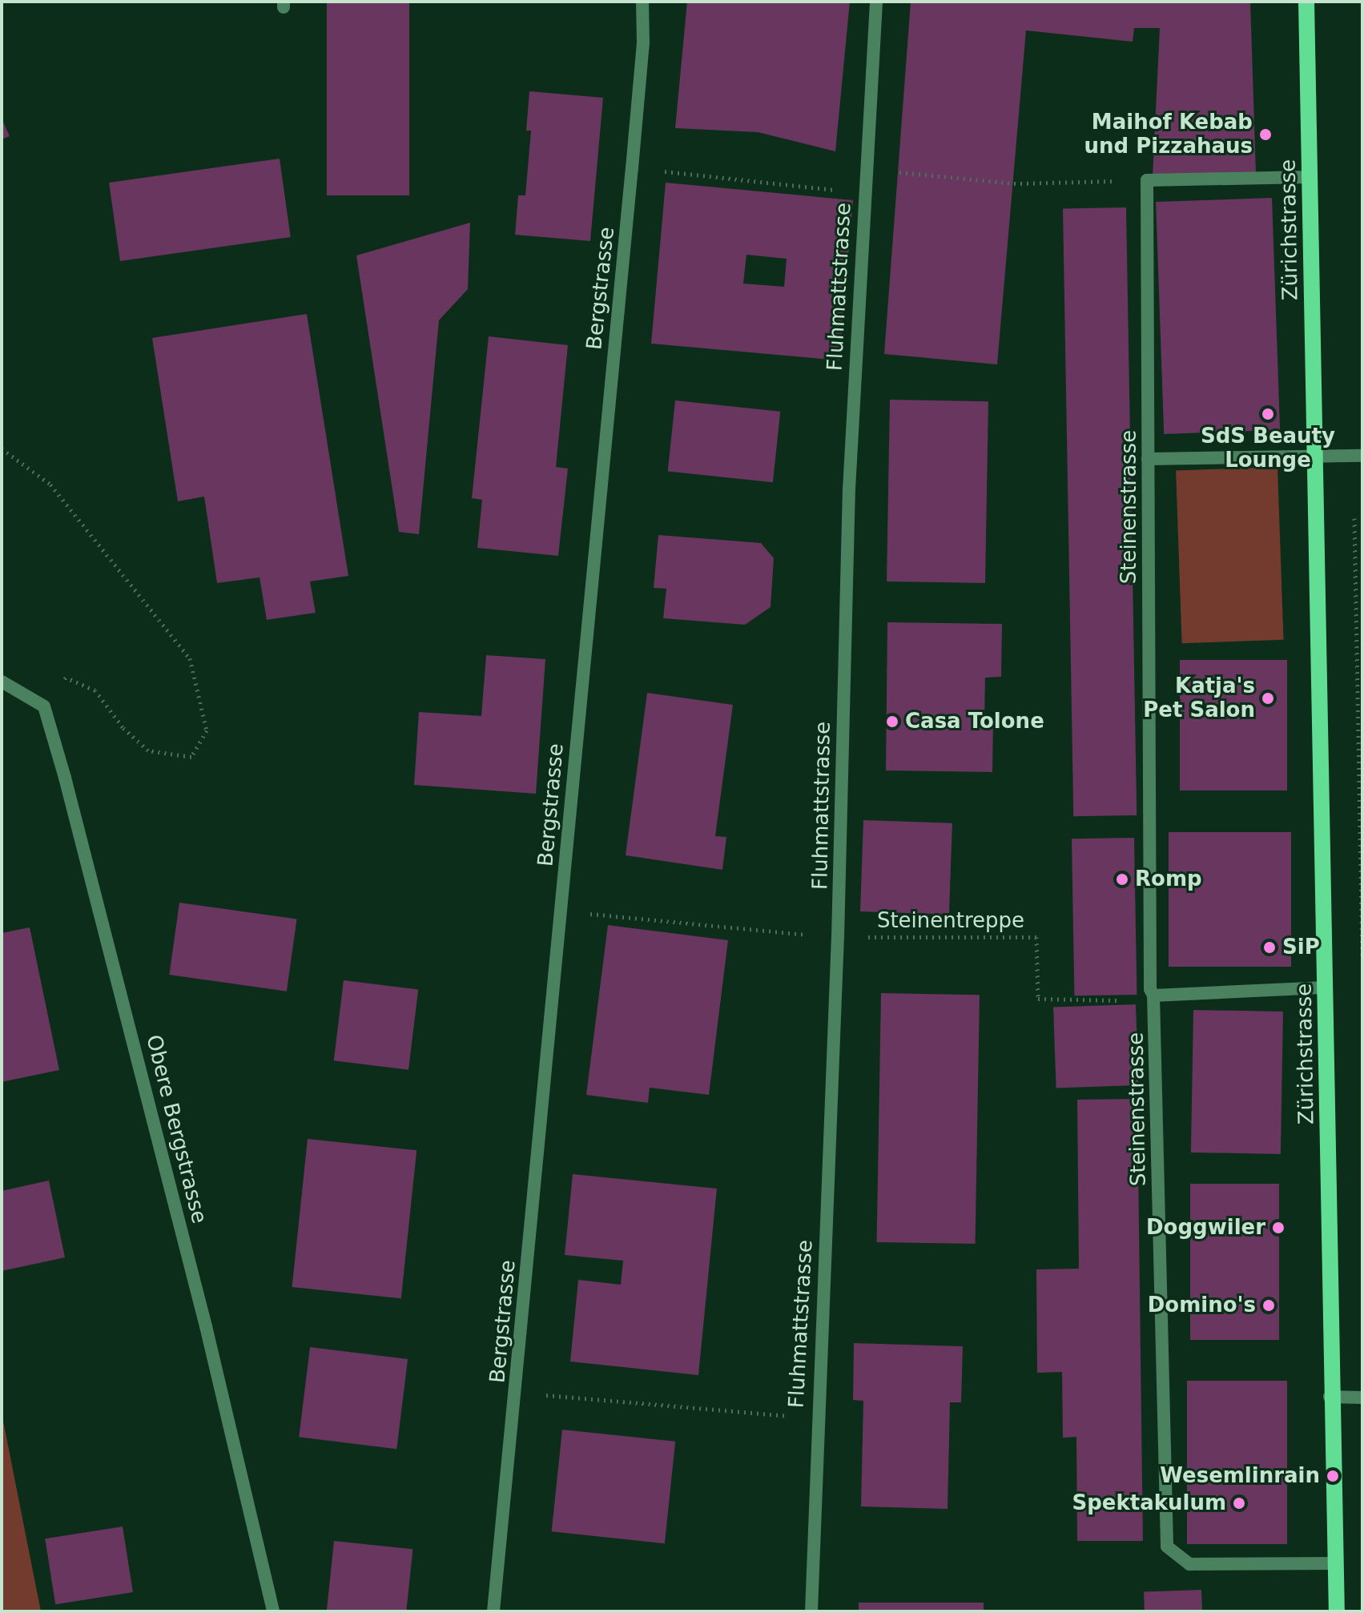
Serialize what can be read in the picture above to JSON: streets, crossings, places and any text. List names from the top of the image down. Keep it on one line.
{"streets":{"main road":["Zürichstrasse"],"street":["Fluhmattstrasse","Bergstrasse","Steinenstrasse","Obere Bergstrasse"],"path":["Steinentreppe"]},"crossings":[["Zürichstrasse","Steinenstrasse"],["Fluhmattstrasse","Steinentreppe"],["Steinenstrasse","Steinentreppe"]],"places":["Maihof Kebab und Pizzahaus","SdS Beauty Lounge","Katja's Pet Salon","Casa Tolone","Romp","SiP","Doggwiler","Domino's","Wesemlinrain","Spektakulum"]}
